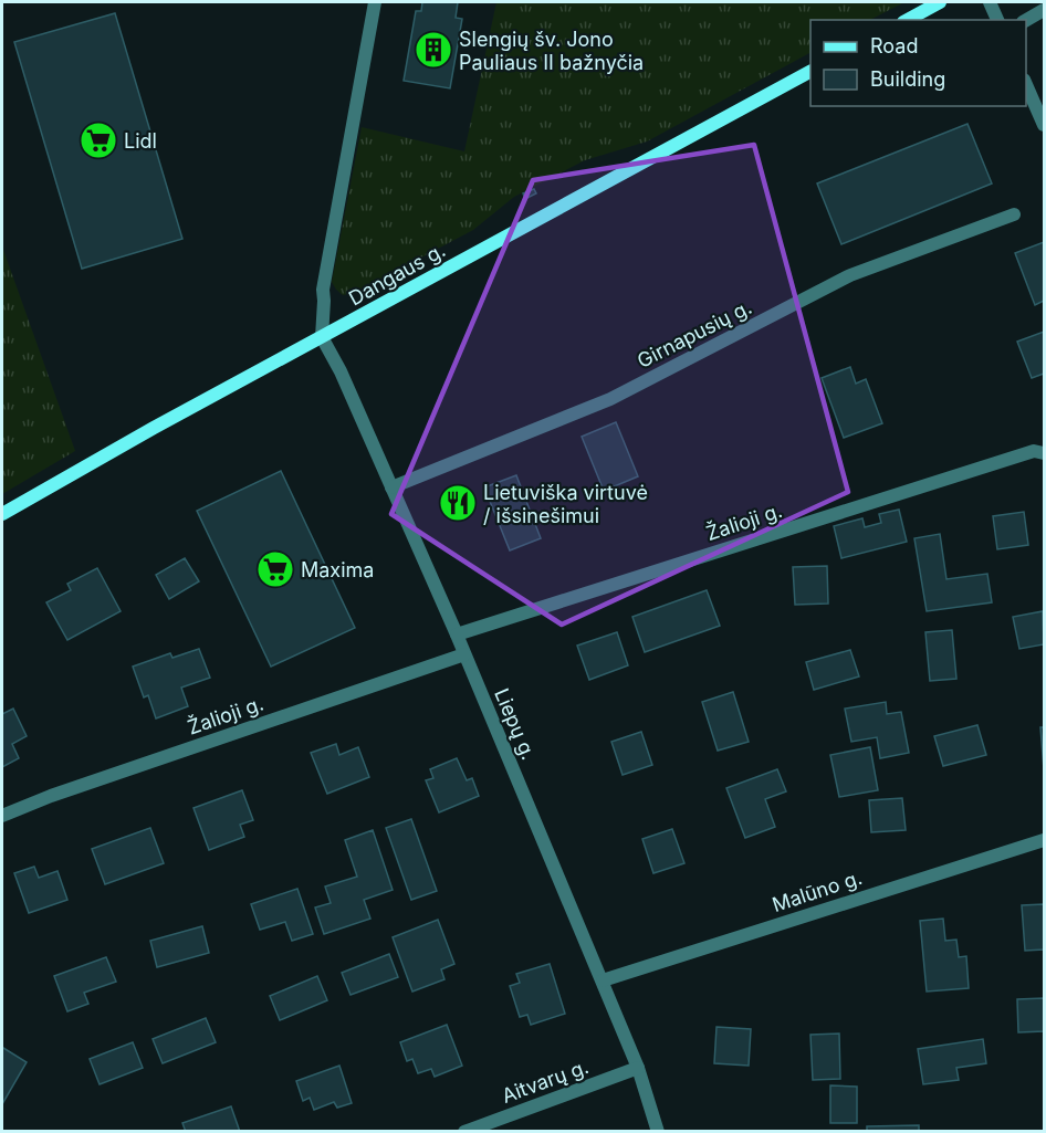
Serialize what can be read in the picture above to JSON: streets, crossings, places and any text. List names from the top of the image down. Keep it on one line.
{"streets":{"main road":["Dangaus g."],"street":["Girnapusių g.","Žalioji g.","Liepų g.","Malūno g.","Aitvarų g."]},"crossings":[["Dangaus g.","Liepų g."],["Girnapusių g.","Liepų g."],["Žalioji g.","Liepų g."],["Liepų g.","Malūno g."],["Liepų g.","Aitvarų g."]],"places":{"building":["Slengių šv. Jono Pauliaus II bažnyčia"],"supermarket":["Lidl","Maxima"],"restaurant":["Lietuviška virtuvė / išsinešimui"]},"legend":["Road","Building"]}
